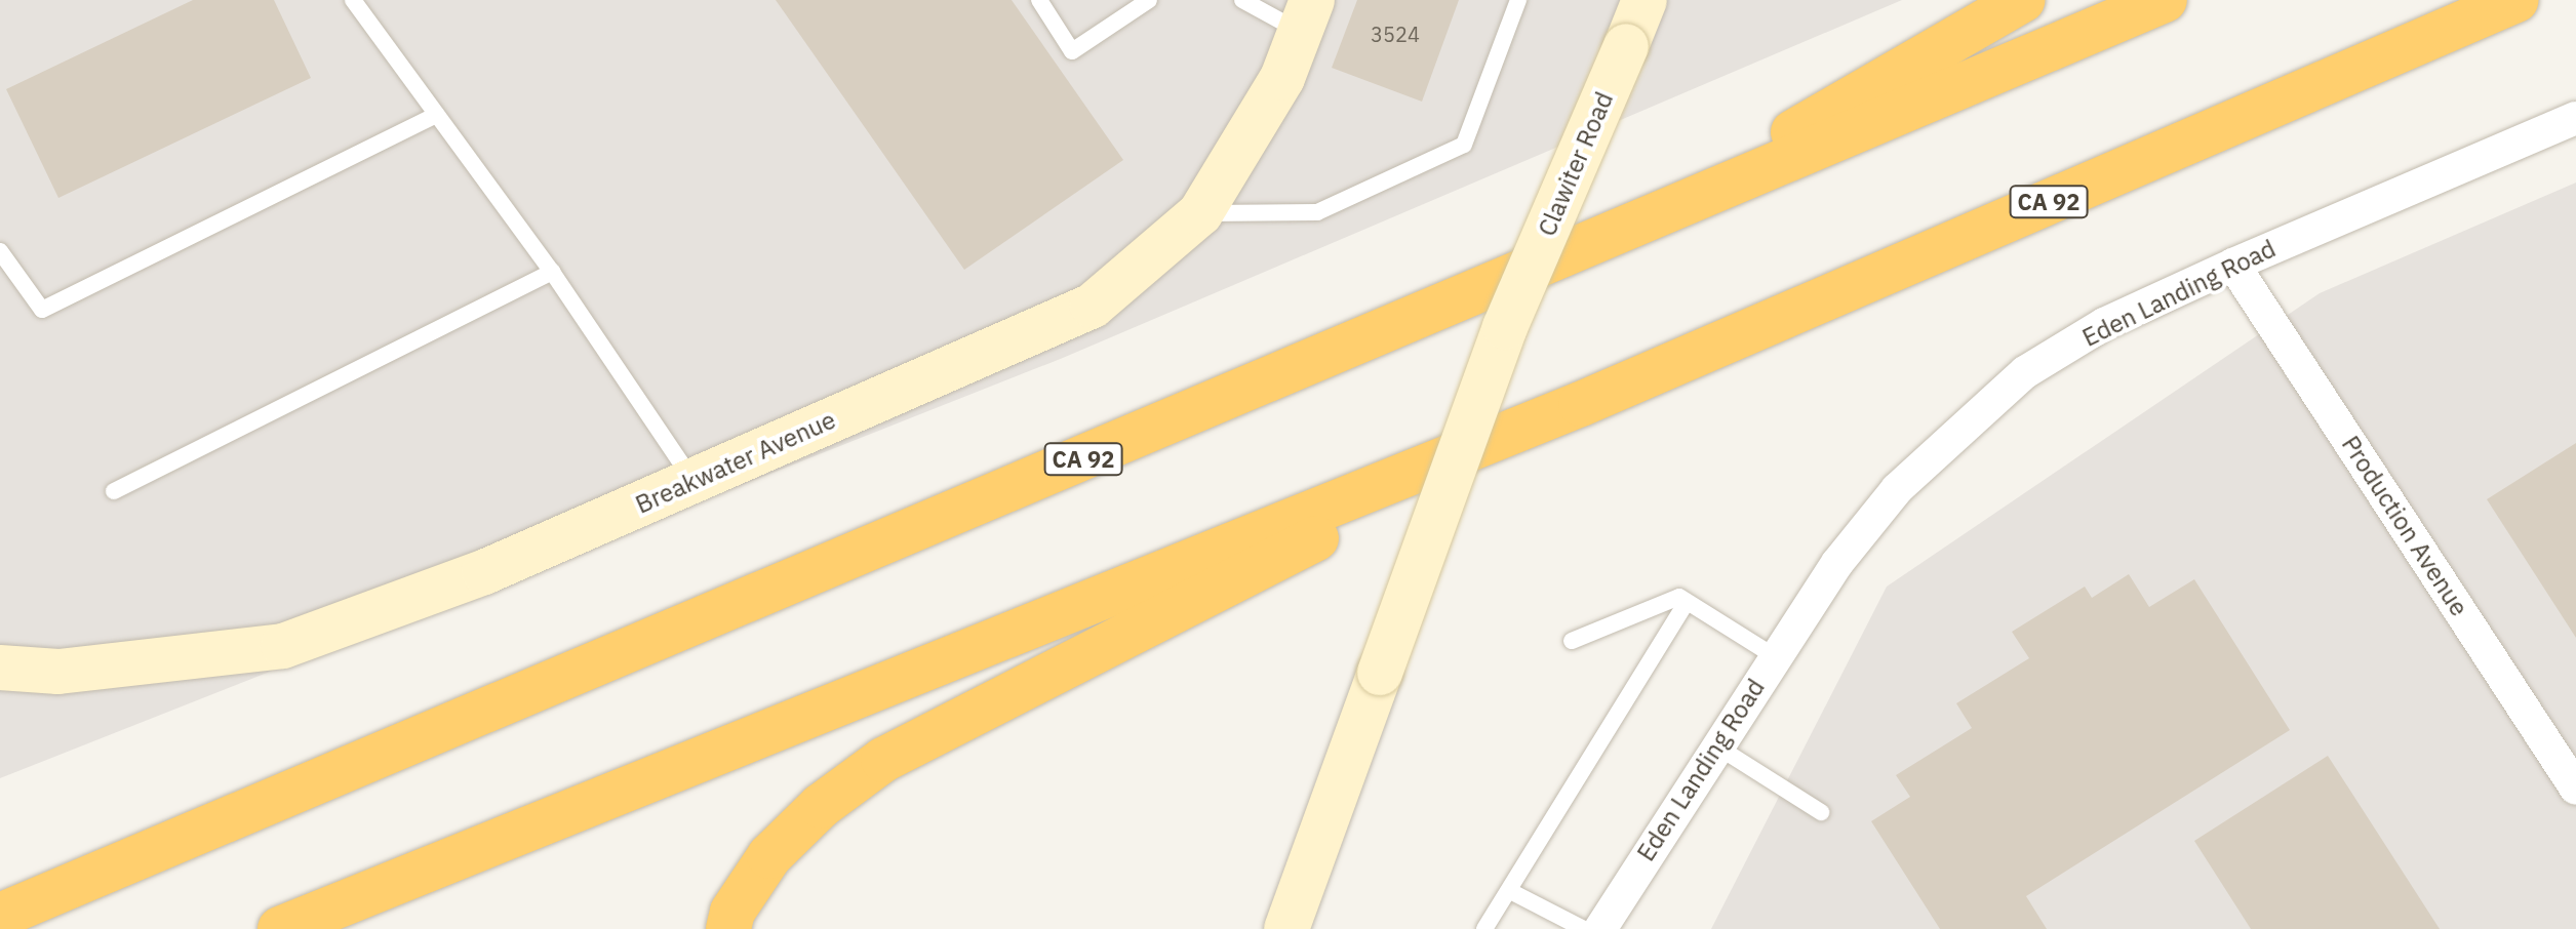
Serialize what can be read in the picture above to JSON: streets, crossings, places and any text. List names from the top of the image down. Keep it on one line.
{"streets":{"highway":["CA 92"],"street":["Clawiter Road","Eden Landing Road","Breakwater Avenue","Production Avenue"]},"crossings":[["Eden Landing Road","Production Avenue"]],"house_numbers":["3524"]}
